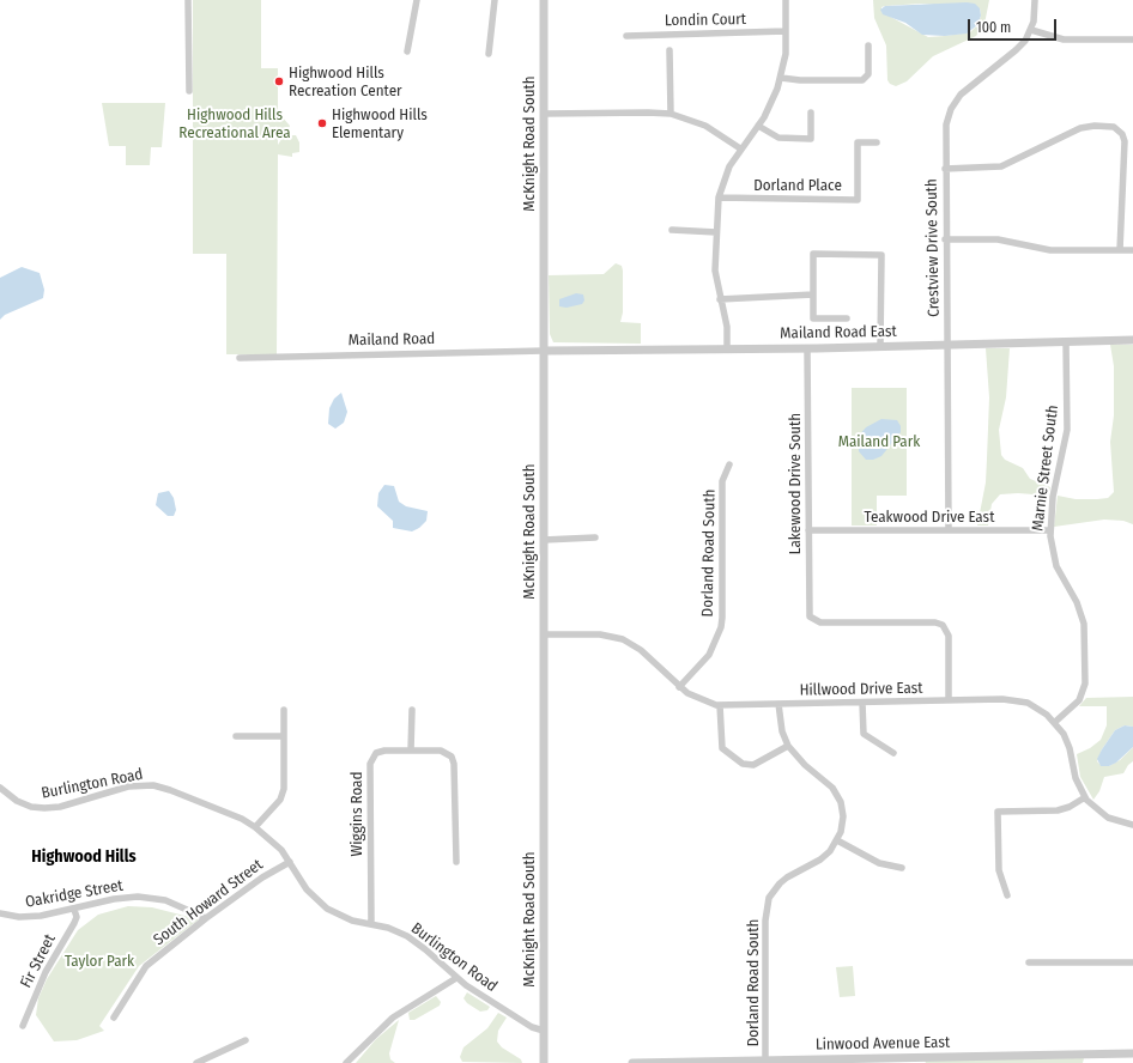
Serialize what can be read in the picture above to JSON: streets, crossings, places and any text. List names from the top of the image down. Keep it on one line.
{"streets":{"street":["Londin Court","McKnight Road South","Dorland Place","Crestview Drive South","Mailand Road East","Mailand Road","Marnie Street South","Lakewood Drive South","Teakwood Drive East","Dorland Road South","Hillwood Drive East","Burlington Road","Wiggins Road","Oakridge Street","South Howard Street","Fir Street","Linwood Avenue East"]},"crossings":[["McKnight Road South","Mailand Road East"],["McKnight Road South","Mailand Road"],["McKnight Road South","Hillwood Drive East"],["McKnight Road South","Burlington Road"],["Crestview Drive South","Mailand Road East"],["Crestview Drive South","Teakwood Drive East"],["Mailand Road East","Mailand Road"],["Mailand Road East","Marnie Street South"],["Mailand Road East","Lakewood Drive South"],["Marnie Street South","Teakwood Drive East"],["Marnie Street South","Hillwood Drive East"],["Lakewood Drive South","Teakwood Drive East"],["Lakewood Drive South","Hillwood Drive East"],["Dorland Road South","Hillwood Drive East"],["Dorland Road South","Linwood Avenue East"],["Burlington Road","Wiggins Road"],["Burlington Road","South Howard Street"],["Oakridge Street","South Howard Street"],["Oakridge Street","Fir Street"]],"districts":["Highwood Hills"],"parks":["Highwood Hills Recreational Area","Mailand Park","Taylor Park"],"places":["Highwood Hills Recreation Center","Highwood Hills Elementary"],"scale_bar":"100 m"}
